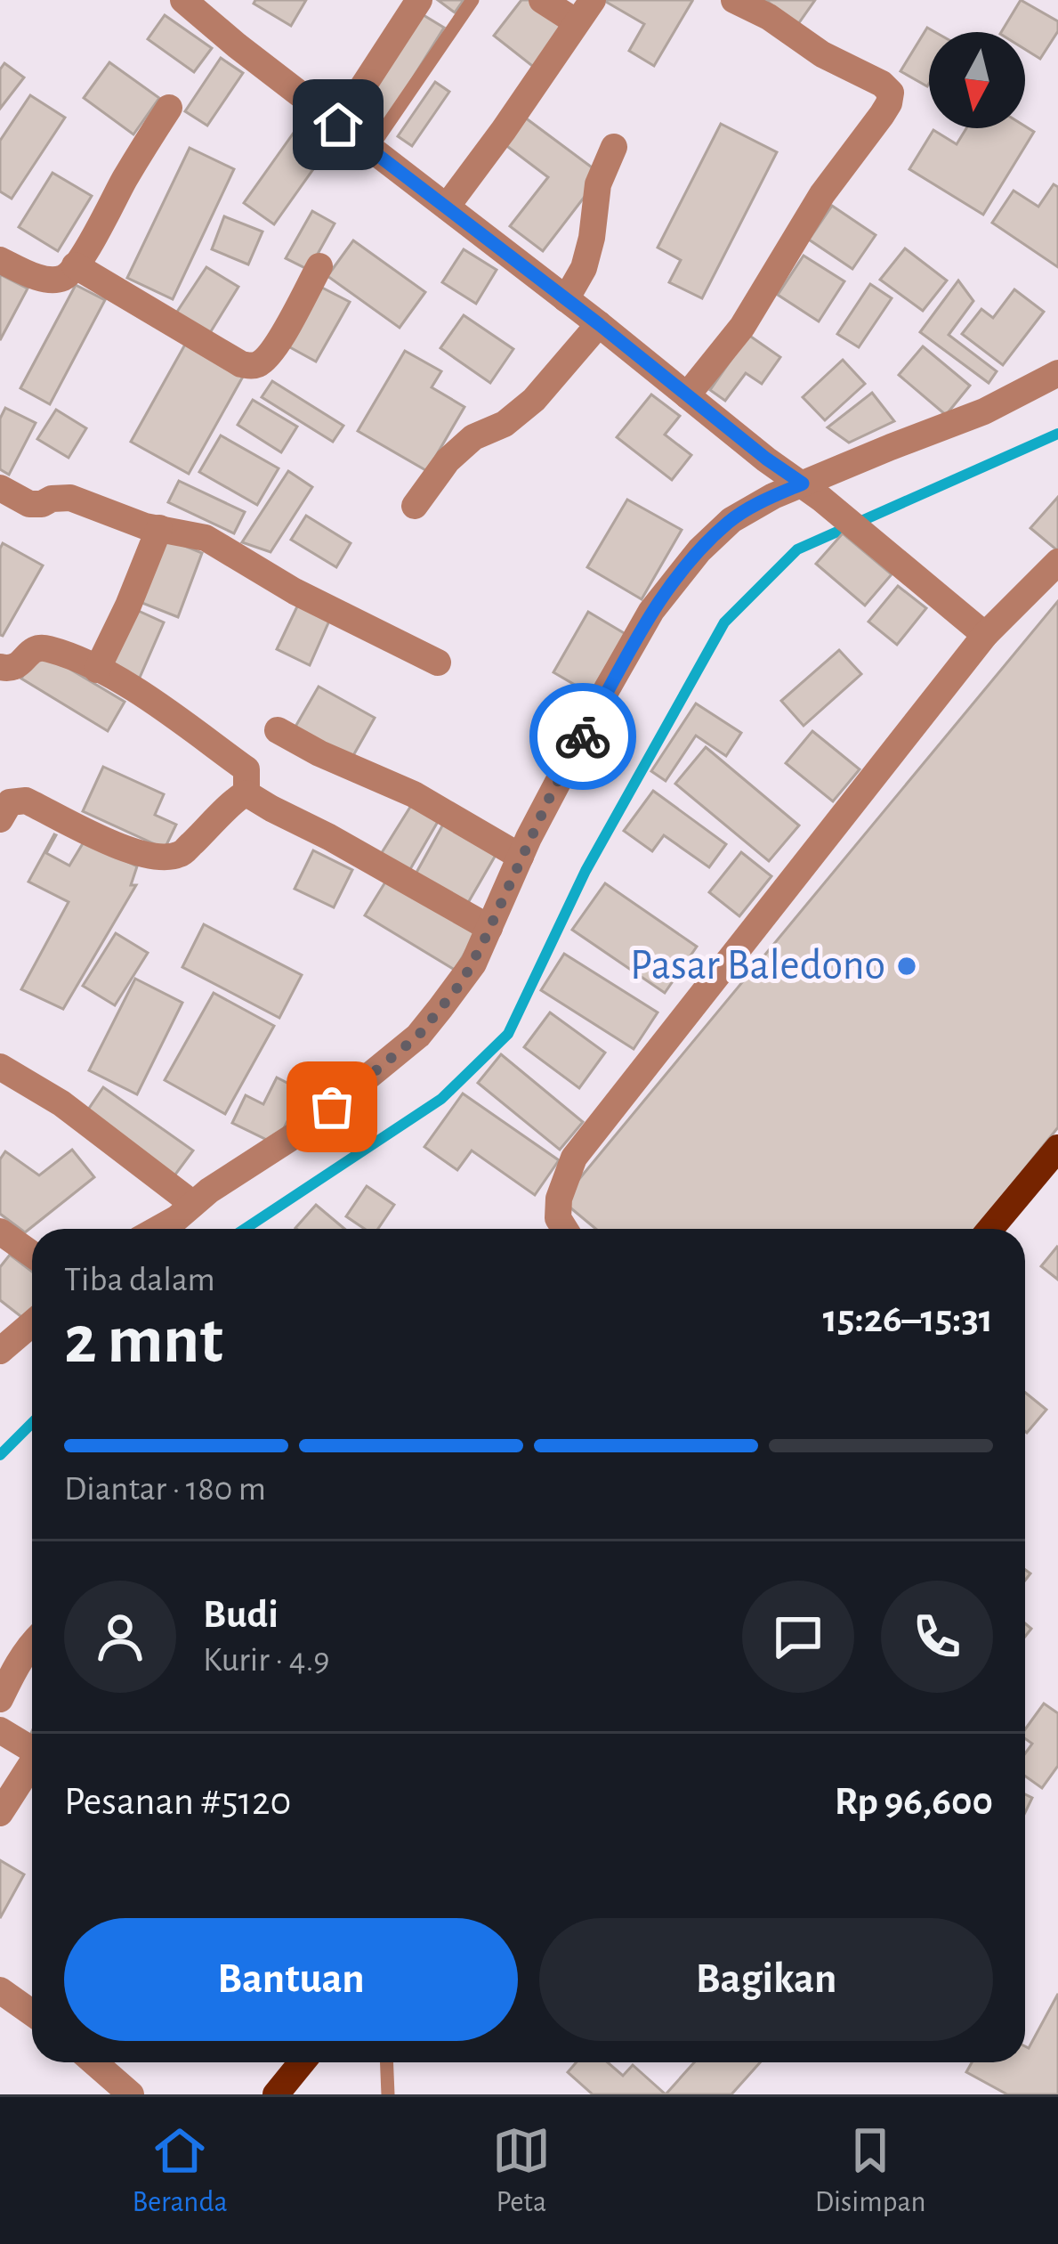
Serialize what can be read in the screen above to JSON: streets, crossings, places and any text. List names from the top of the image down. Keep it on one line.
{"places":["Pasar Baledono"],"north":"bottom","page":{"heading":["2 mnt","Tiba dalam","15:26–15:31"],"panel":["Budi","Kurir · 4.9","Pesanan #5120","Rp 96,600"],"bar":"Diantar · 180 m","buttons":["Bantuan","Bagikan"],"tabs":["Beranda","Peta","Disimpan"]}}
